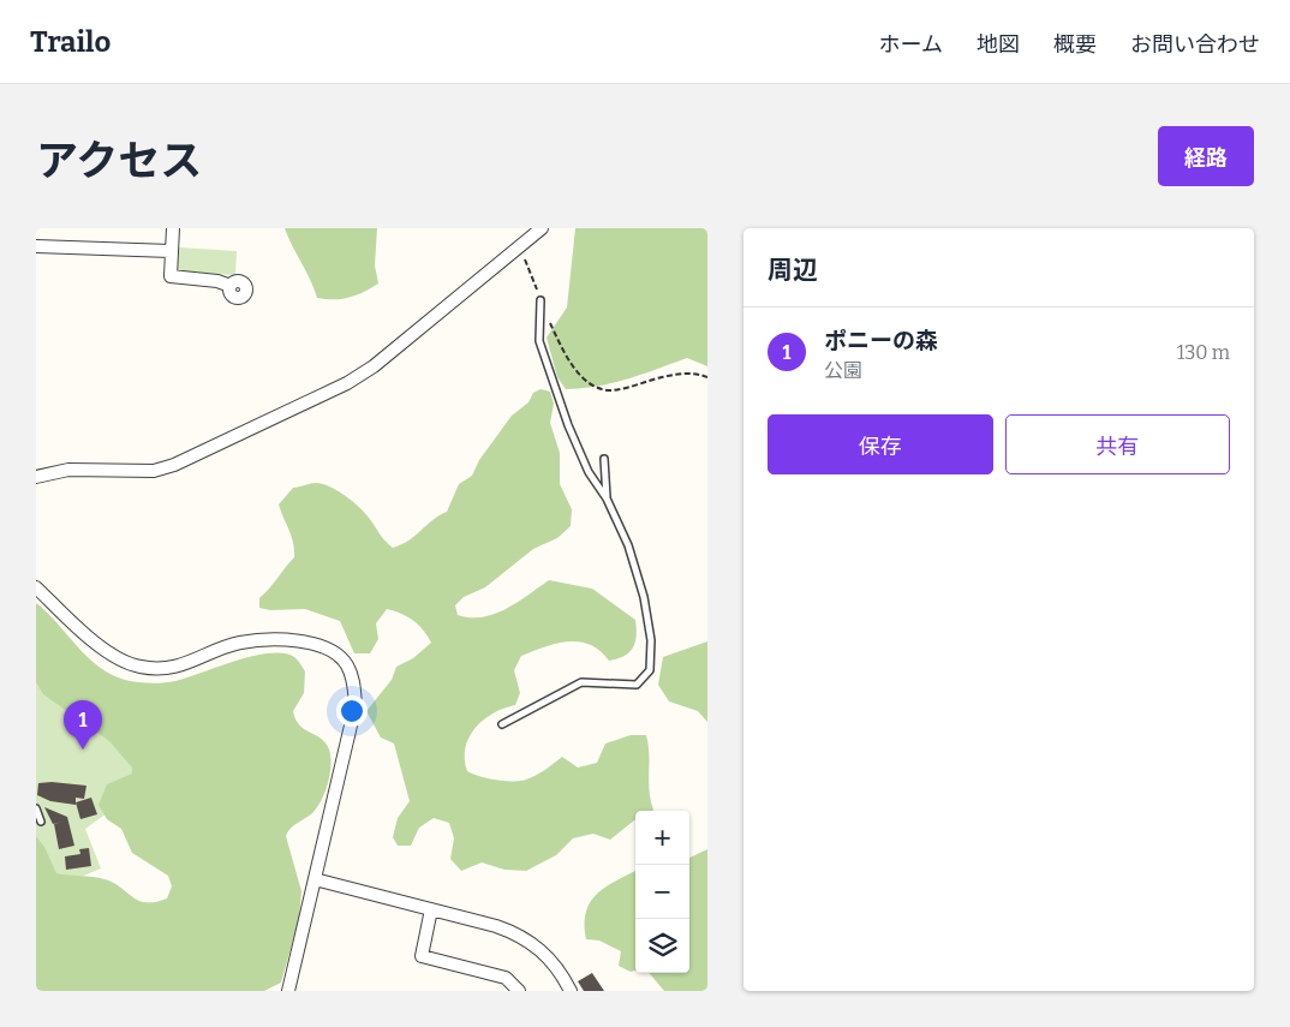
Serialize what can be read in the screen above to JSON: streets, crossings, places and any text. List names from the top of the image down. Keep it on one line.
{"page":{"header":"Trailo","nav":["ホーム","地図","概要","お問い合わせ"],"title":"アクセス","buttons":["経路",["保存","共有"]],"heading":"周辺","list":[{"mark":"1","name":"ポニーの森","note":"公園","value":"130 m"}],"pins":"1","map_buttons":["+","−"]}}
